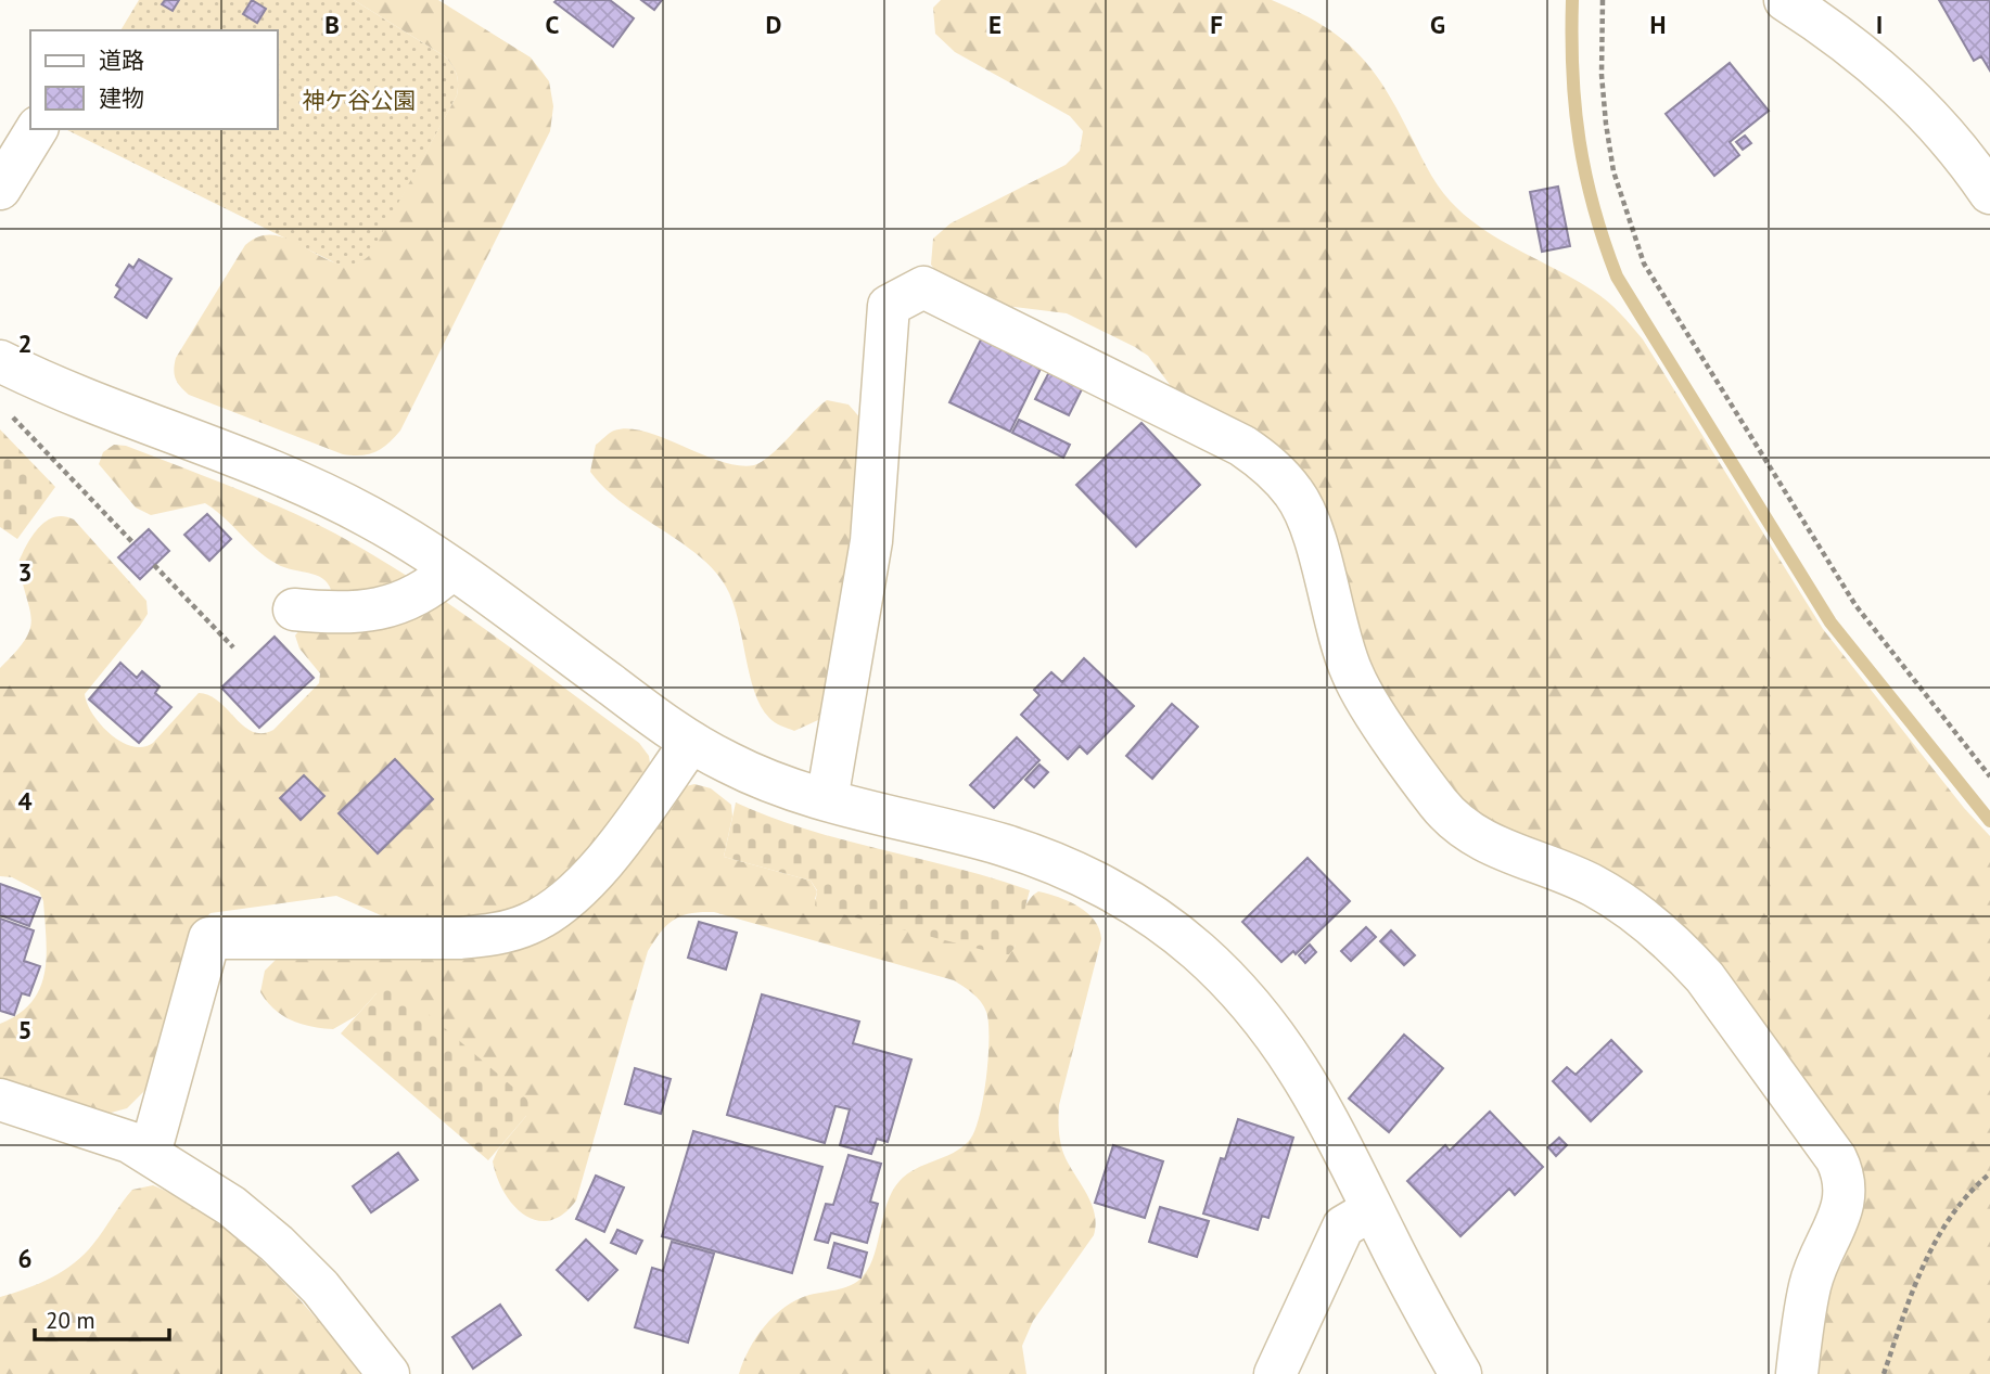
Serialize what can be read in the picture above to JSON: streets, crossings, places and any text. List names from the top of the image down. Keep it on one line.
{"parks":["神ケ谷公園"],"legend":["道路","建物"],"scale_bar":"20 m","grid":{"columns":["B","C","D","E","F","G","H","I"],"rows":["2","3","4","5","6"]}}
